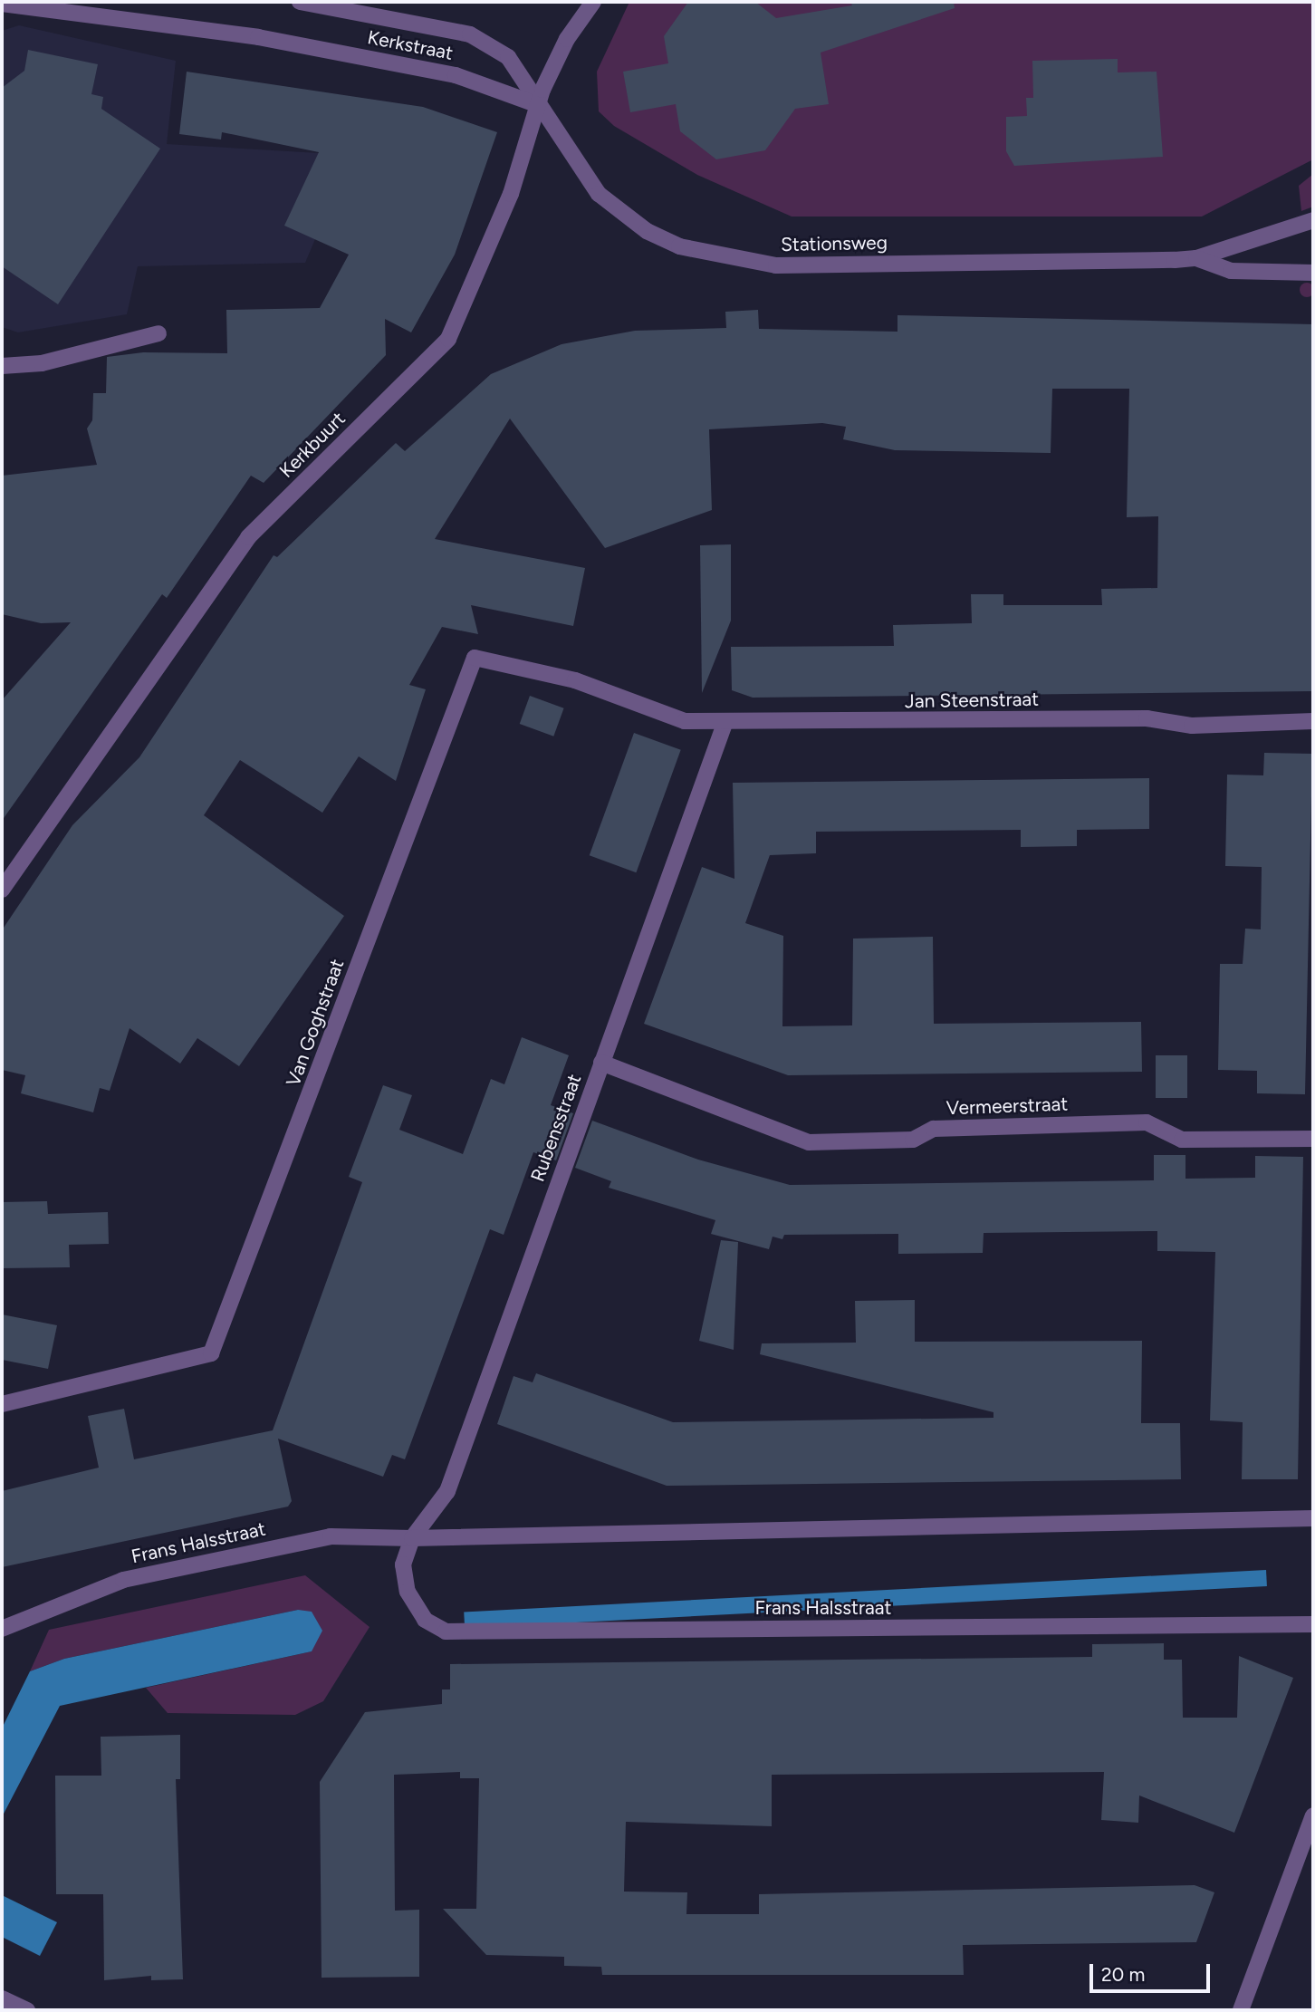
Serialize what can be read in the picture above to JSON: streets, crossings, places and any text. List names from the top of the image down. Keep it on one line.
{"streets":{"street":["Kerkstraat","Stationsweg","Kerkbuurt","Jan Steenstraat","Van Goghstraat","Vermeerstraat","Rubensstraat","Frans Halsstraat"]},"crossings":[["Kerkstraat","Stationsweg"],["Kerkstraat","Kerkbuurt"],["Stationsweg","Kerkbuurt"],["Jan Steenstraat","Van Goghstraat"],["Jan Steenstraat","Rubensstraat"],["Vermeerstraat","Rubensstraat"],["Rubensstraat","Frans Halsstraat"]],"scale_bar":"20 m"}
